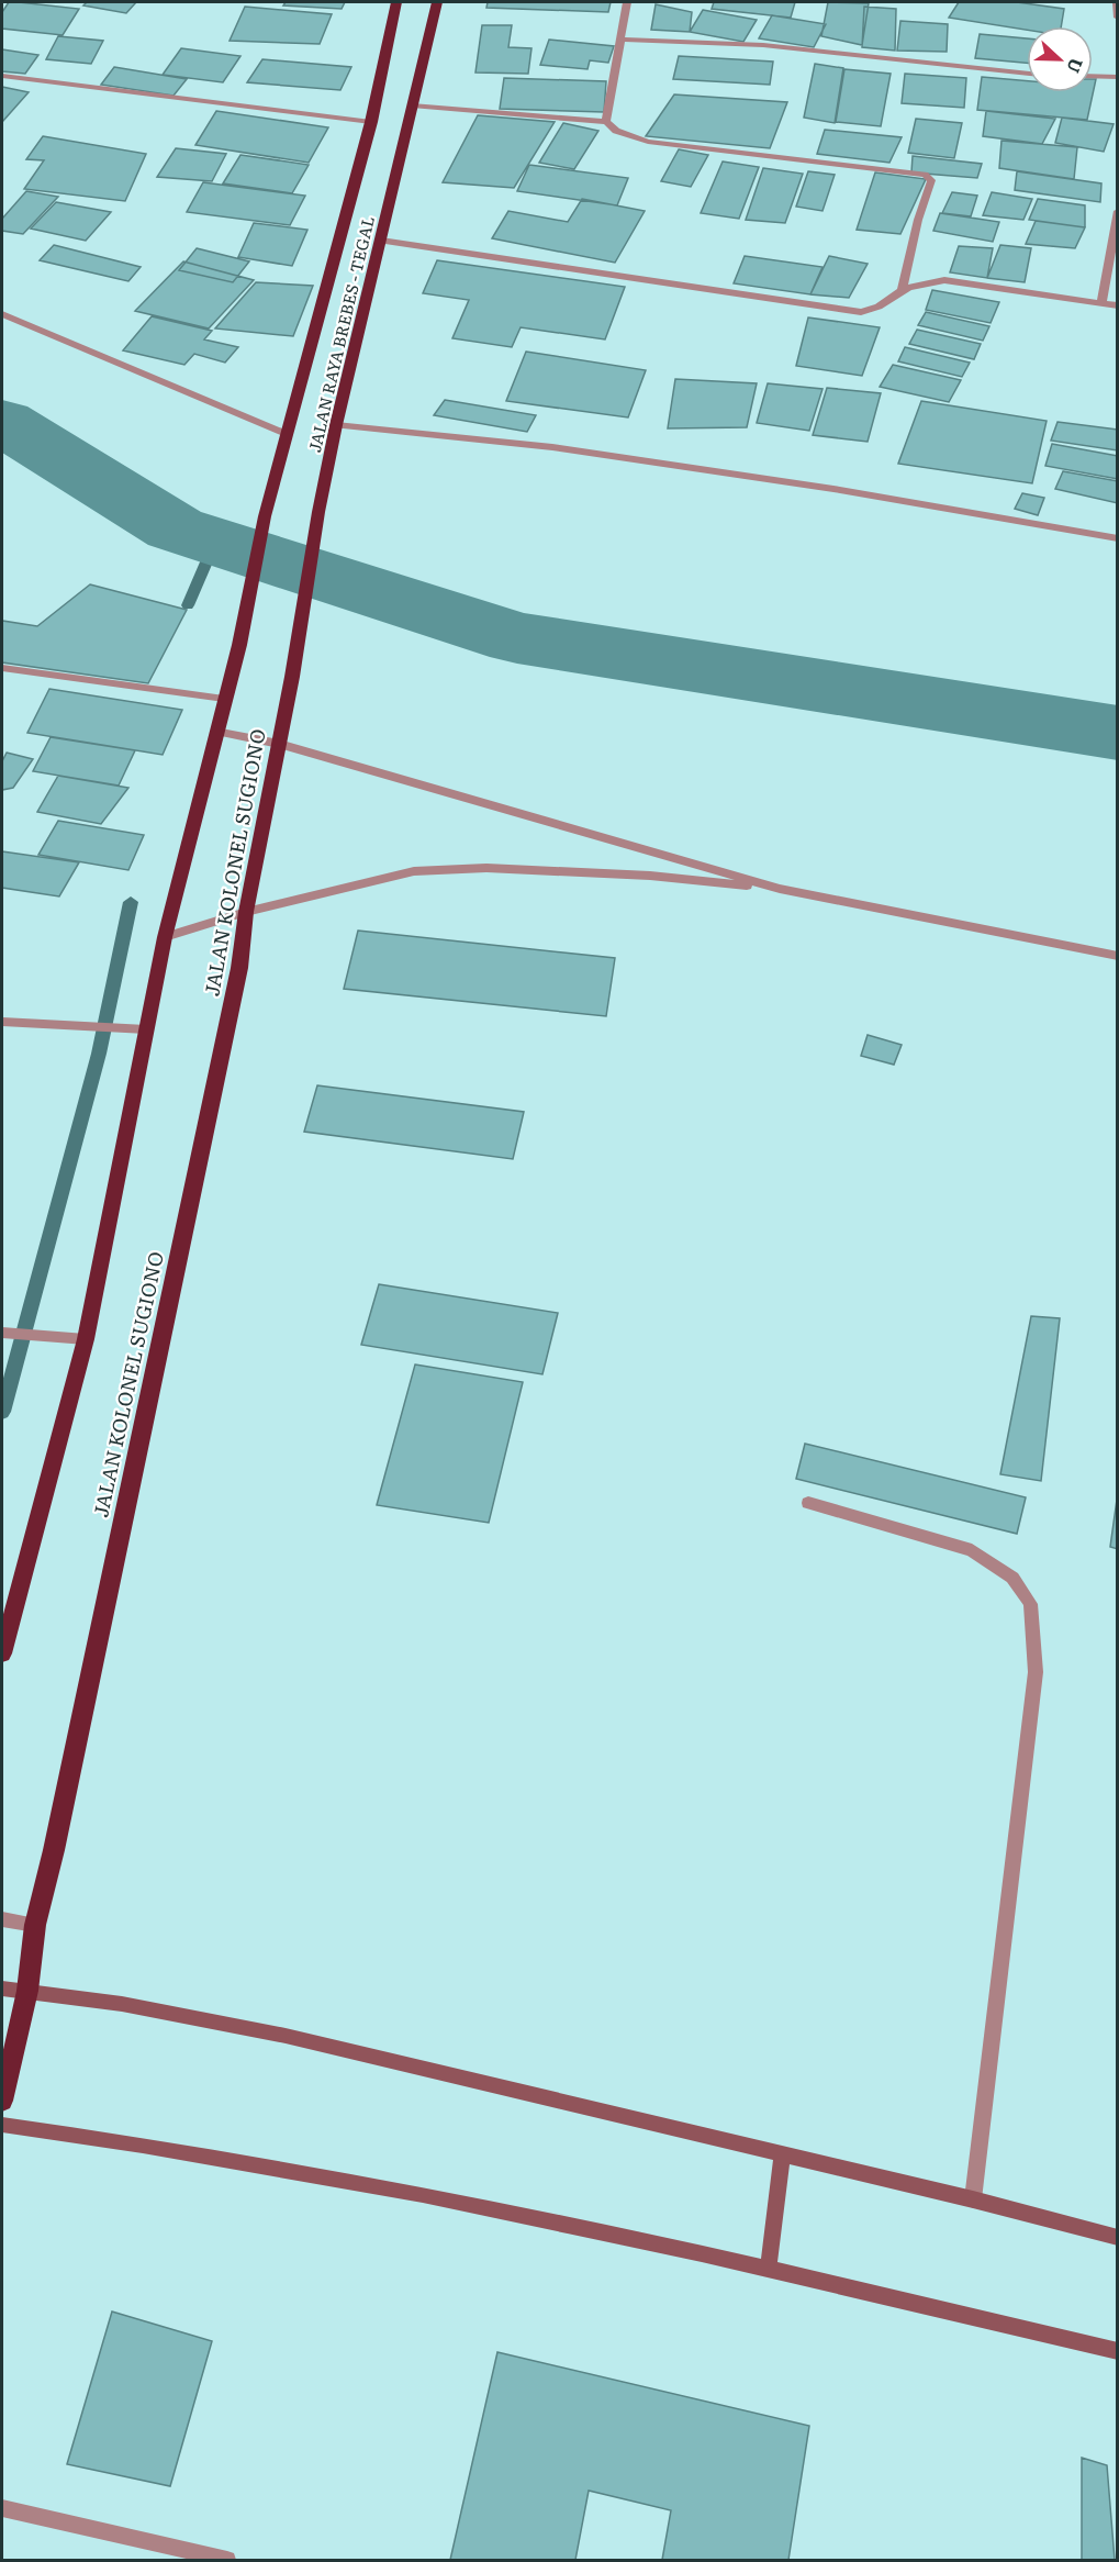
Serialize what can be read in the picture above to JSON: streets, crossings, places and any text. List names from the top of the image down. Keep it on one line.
{"streets":{"highway":["JALAN RAYA BREBES - TEGAL","JALAN KOLONEL SUGIONO"]},"crossings":[["JALAN RAYA BREBES - TEGAL","JALAN KOLONEL SUGIONO"]],"north":"right"}
